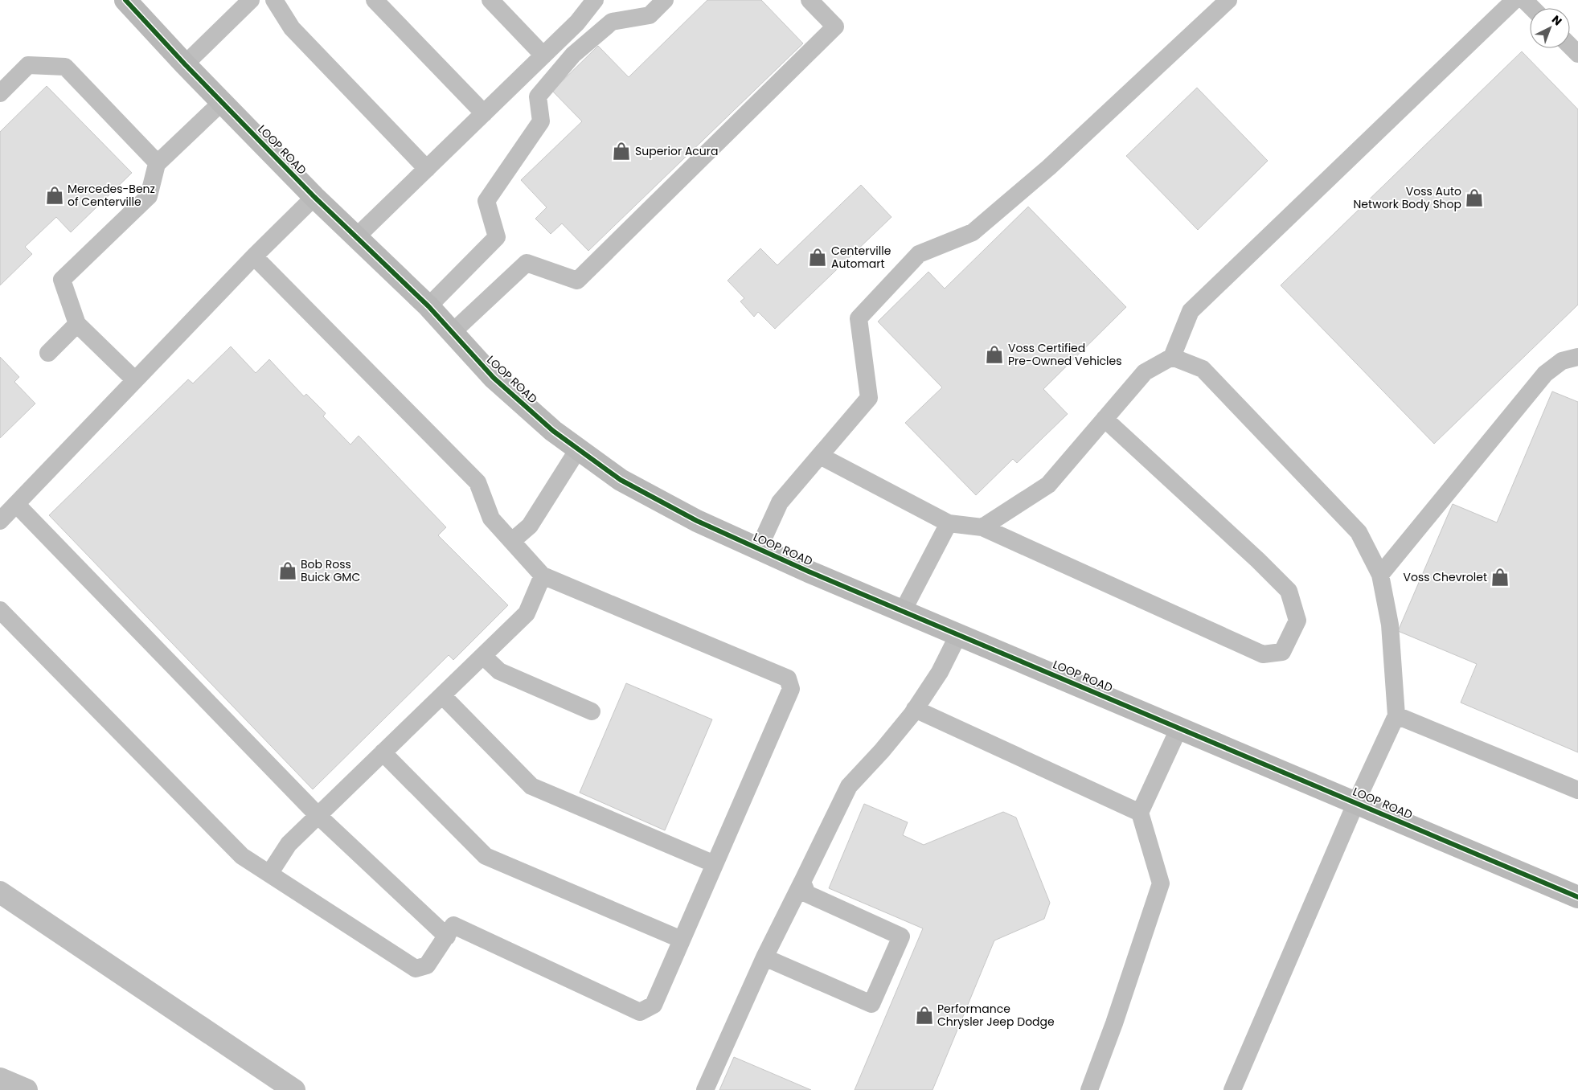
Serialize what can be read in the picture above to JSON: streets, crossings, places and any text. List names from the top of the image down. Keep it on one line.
{"streets":{"street":["LOOP ROAD"]},"places":{"shop":["Superior Acura","Mercedes-Benz of Centerville","Voss Auto Network Body Shop","Centerville Automart","Voss Certified Pre-Owned Vehicles","Bob Ross Buick GMC","Voss Chevrolet","Performance Chrysler Jeep Dodge"]},"north":"top right"}
